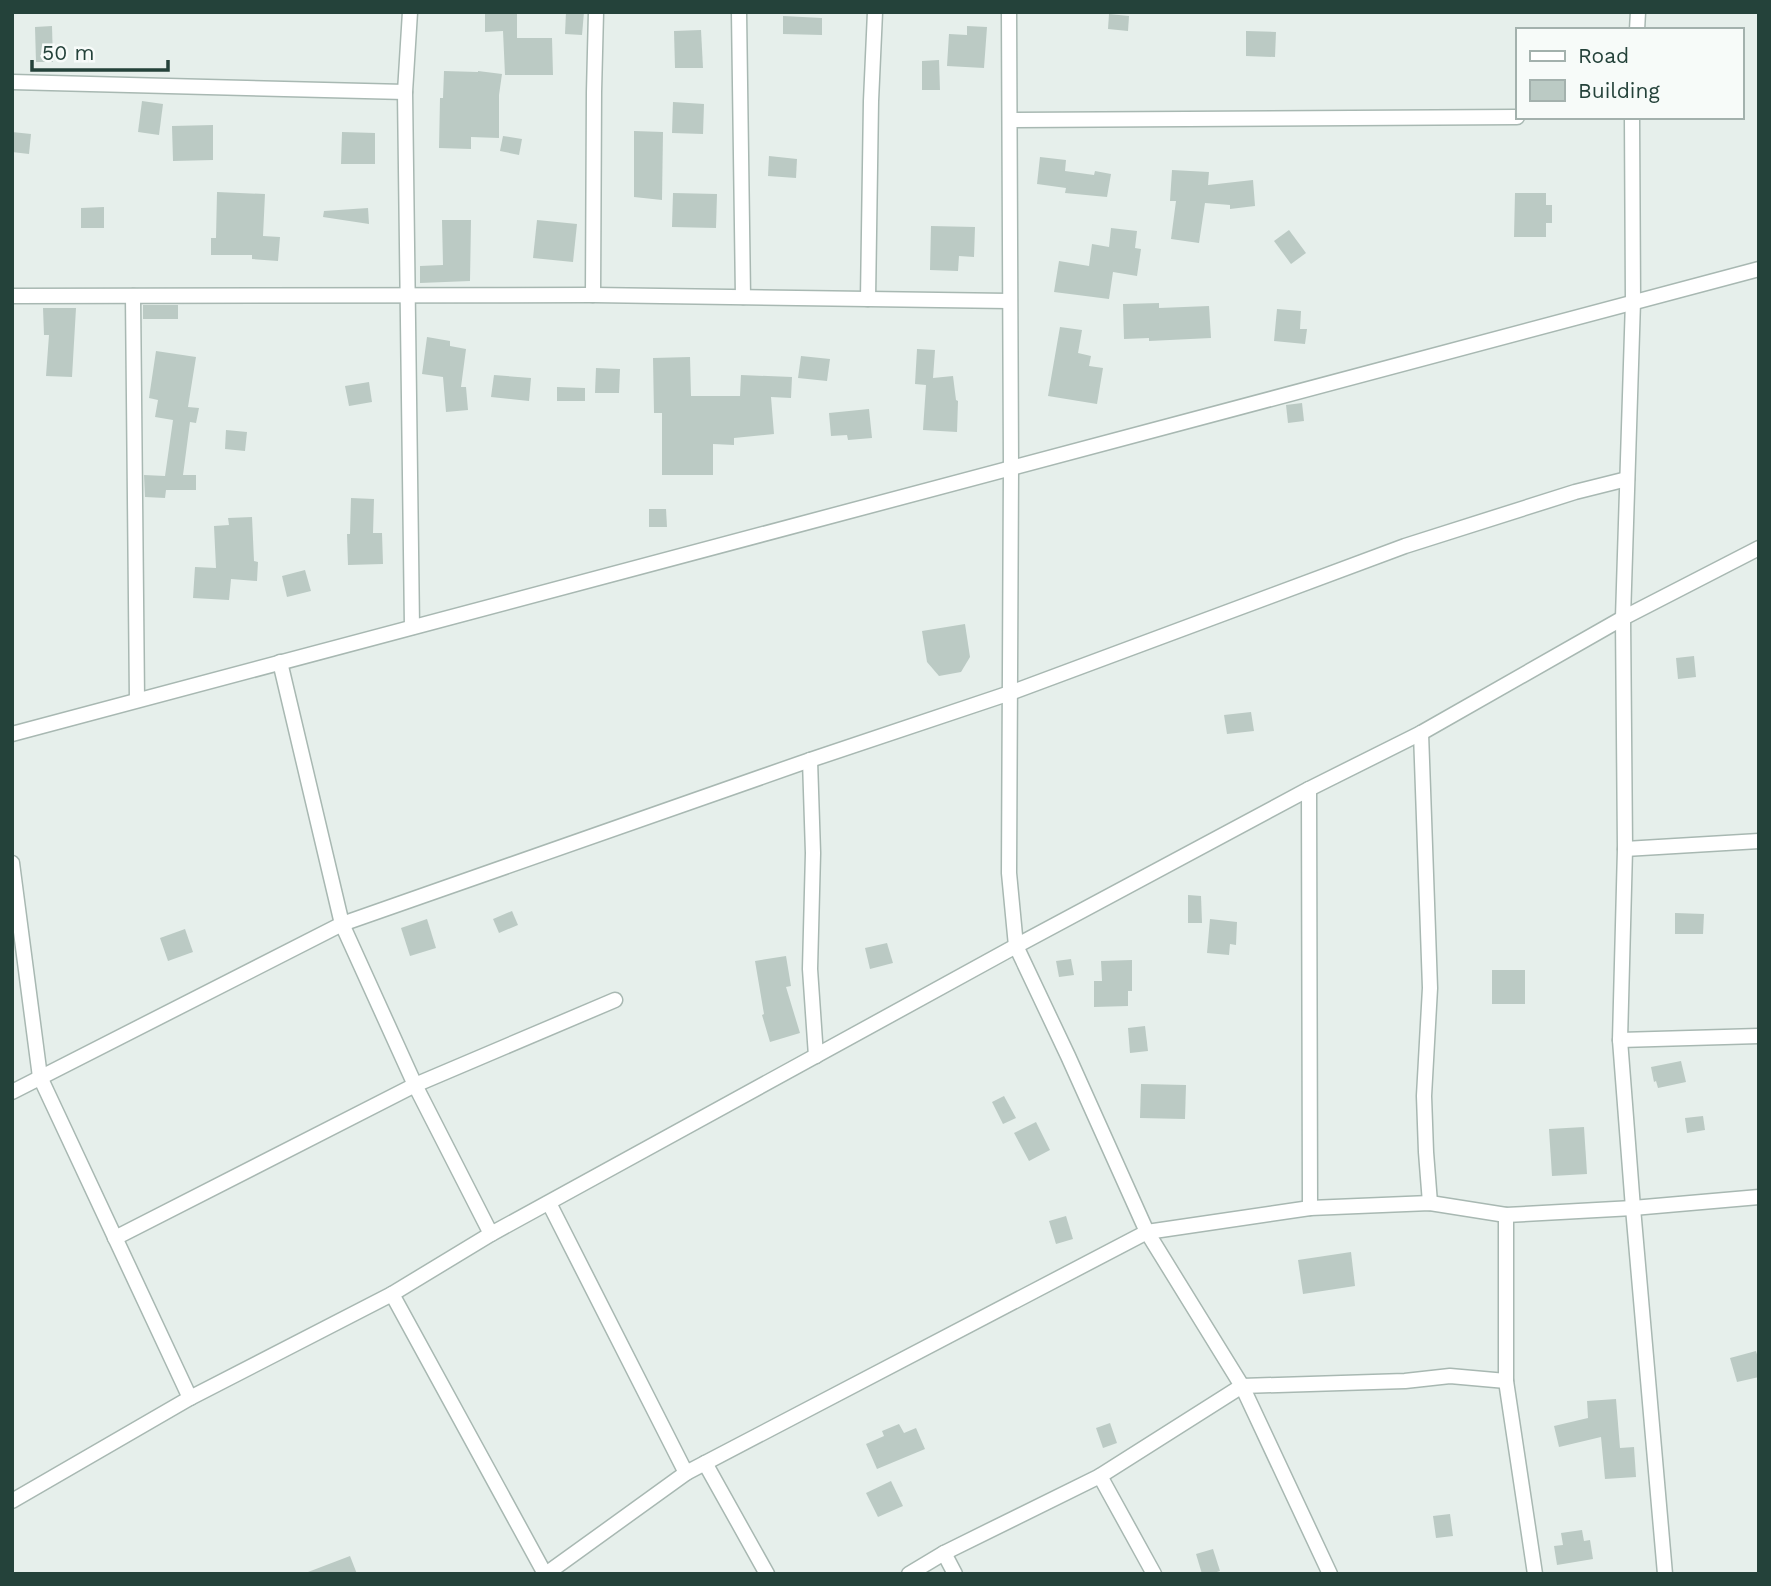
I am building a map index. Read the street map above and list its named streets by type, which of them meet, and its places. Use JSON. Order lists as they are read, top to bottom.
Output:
{
  "legend": ["Road", "Building"],
  "scale_bar": "50 m"
}
